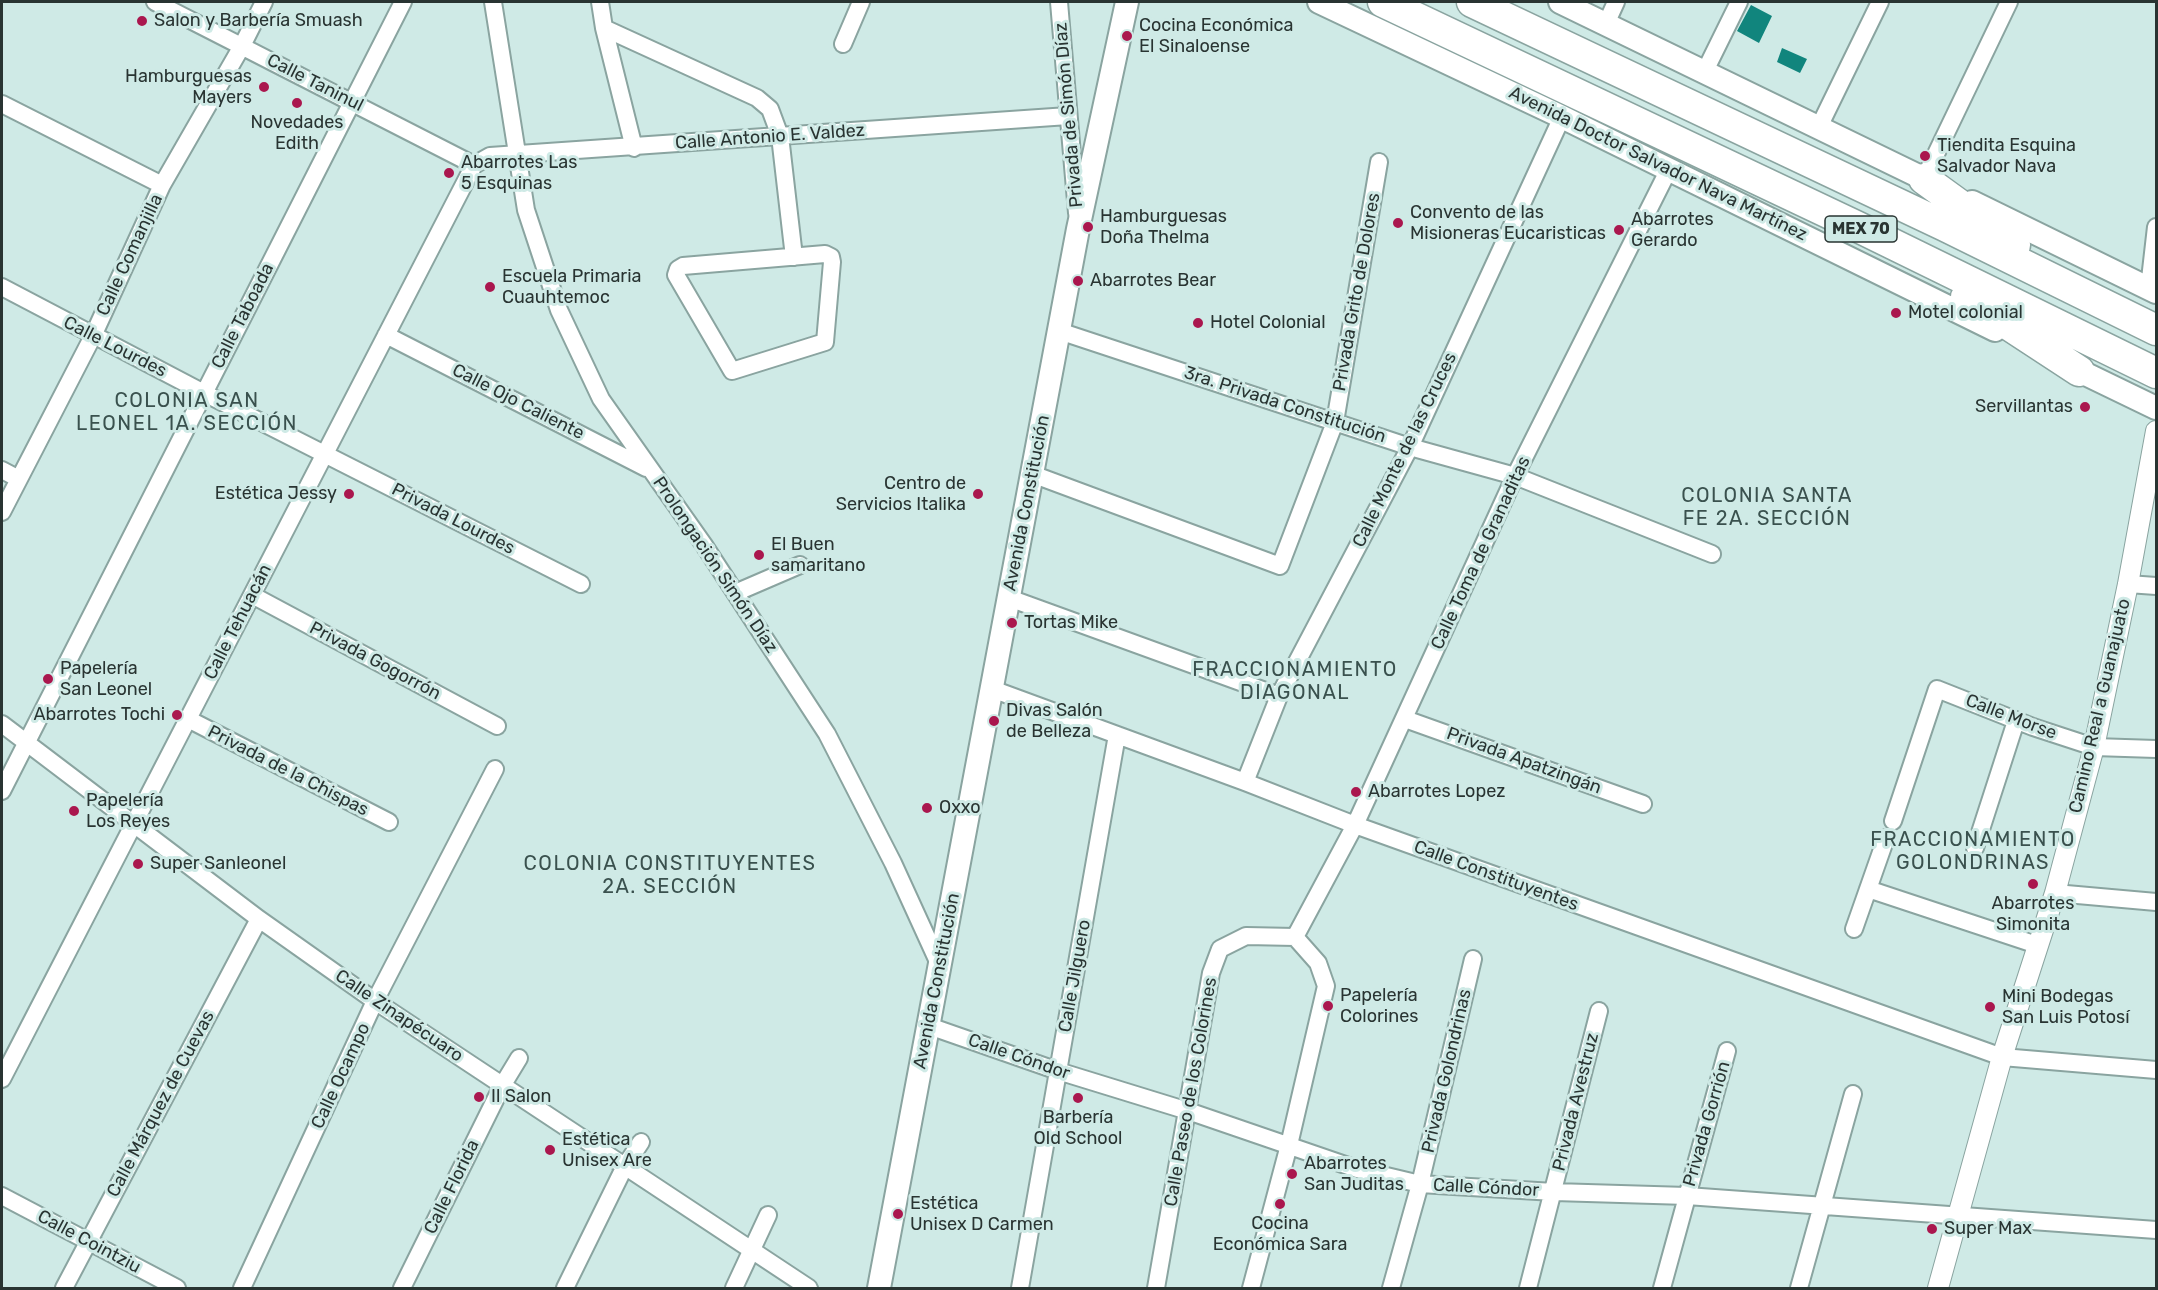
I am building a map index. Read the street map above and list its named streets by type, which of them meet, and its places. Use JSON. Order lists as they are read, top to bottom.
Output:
{
  "streets": {
    "highway": ["Avenida Doctor Salvador Nava Martínez", "MEX 70"],
    "main road": ["Avenida Constitución"],
    "street": [
      "Calle Taninul",
      "Privada de Simón Díaz",
      "Calle Antonio E. Valdez",
      "Calle Comanjilla",
      "Privada Grito de Dolores",
      "Calle Taboada",
      "Calle Lourdes",
      "Calle Ojo Caliente",
      "3ra. Privada Constitución",
      "Calle Monte de las Cruces",
      "Privada Lourdes",
      "Calle Toma de Granaditas",
      "Prolongación Simón Díaz",
      "Calle Tehuacán",
      "Privada Gogorrón",
      "Camino Real a Guanajuato",
      "Calle Morse",
      "Privada Apatzingán",
      "Privada de la Chispas",
      "Calle Constituyentes",
      "Calle Jilguero",
      "Calle Zinapécuaro",
      "Calle Cóndor",
      "Privada Golondrinas",
      "Calle Ocampo",
      "Calle Paseo de los Colorines",
      "Privada Avestruz",
      "Calle Márquez de Cuevas",
      "Privada Gorrión",
      "Calle Florida",
      "Calle Cointziu"
    ]
  },
  "crossings": [
    ["Calle Taninul", "Calle Antonio E. Valdez"],
    ["Calle Taninul", "Calle Comanjilla"],
    ["Calle Taninul", "Calle Taboada"],
    ["Calle Taninul", "Calle Tehuacán"],
    ["Privada de Simón Díaz", "Calle Antonio E. Valdez"],
    ["Privada de Simón Díaz", "Avenida Constitución"],
    ["Calle Antonio E. Valdez", "Prolongación Simón Díaz"],
    ["Calle Antonio E. Valdez", "Calle Tehuacán"],
    ["Avenida Doctor Salvador Nava Martínez", "Calle Monte de las Cruces"],
    ["Avenida Doctor Salvador Nava Martínez", "Calle Toma de Granaditas"],
    ["Calle Comanjilla", "Calle Lourdes"],
    ["Privada Grito de Dolores", "3ra. Privada Constitución"],
    ["Privada Grito de Dolores", "Avenida Constitución"],
    ["Calle Taboada", "Calle Lourdes"],
    ["Calle Taboada", "Calle Zinapécuaro"],
    ["Calle Lourdes", "Privada Lourdes"],
    ["Calle Lourdes", "Calle Tehuacán"],
    ["Calle Ojo Caliente", "Prolongación Simón Díaz"],
    ["Calle Ojo Caliente", "Calle Tehuacán"],
    ["3ra. Privada Constitución", "Calle Monte de las Cruces"],
    ["3ra. Privada Constitución", "Avenida Constitución"],
    ["3ra. Privada Constitución", "Calle Toma de Granaditas"],
    ["Calle Monte de las Cruces", "Calle Constituyentes"],
    ["Avenida Constitución", "Prolongación Simón Díaz"],
    ["Avenida Constitución", "Calle Constituyentes"],
    ["Avenida Constitución", "Calle Cóndor"],
    ["Privada Lourdes", "Calle Tehuacán"],
    ["Calle Toma de Granaditas", "Privada Apatzingán"],
    ["Calle Toma de Granaditas", "Calle Constituyentes"],
    ["Calle Toma de Granaditas", "Calle Paseo de los Colorines"],
    ["Calle Tehuacán", "Privada Gogorrón"],
    ["Calle Tehuacán", "Privada de la Chispas"],
    ["Calle Tehuacán", "Calle Zinapécuaro"],
    ["Camino Real a Guanajuato", "Calle Morse"],
    ["Camino Real a Guanajuato", "Calle Constituyentes"],
    ["Camino Real a Guanajuato", "Calle Cóndor"],
    ["Calle Constituyentes", "Calle Jilguero"],
    ["Calle Jilguero", "Calle Cóndor"],
    ["Calle Zinapécuaro", "Calle Ocampo"],
    ["Calle Zinapécuaro", "Calle Márquez de Cuevas"],
    ["Calle Zinapécuaro", "Calle Florida"],
    ["Calle Cóndor", "Privada Golondrinas"],
    ["Calle Cóndor", "Calle Paseo de los Colorines"],
    ["Calle Cóndor", "Privada Avestruz"],
    ["Calle Cóndor", "Privada Gorrión"],
    ["Calle Márquez de Cuevas", "Calle Cointziu"]
  ],
  "districts": [
    "COLONIA SAN LEONEL 1A. SECCIÓN",
    "COLONIA SANTA FE 2A. SECCIÓN",
    "FRACCIONAMIENTO DIAGONAL",
    "FRACCIONAMIENTO GOLONDRINAS",
    "COLONIA CONSTITUYENTES 2A. SECCIÓN"
  ],
  "places": [
    "Salon y Barbería Smuash",
    "Cocina Económica El Sinaloense",
    "Hamburguesas Mayers",
    "Novedades Edith",
    "Tiendita Esquina Salvador Nava",
    "Abarrotes Las 5 Esquinas",
    "Convento de las Misioneras Eucaristicas",
    "Hamburguesas Doña Thelma",
    "Abarrotes Gerardo",
    "Abarrotes Bear",
    "Escuela Primaria Cuauhtemoc",
    "Motel colonial",
    "Hotel Colonial",
    "Servillantas",
    "Estética Jessy",
    "Centro de Servicios Italika",
    "El Buen samaritano",
    "Tortas Mike",
    "Papelería San Leonel",
    "Abarrotes Tochi",
    "Divas Salón de Belleza",
    "Abarrotes Lopez",
    "Oxxo",
    "Papelería Los Reyes",
    "Super Sanleonel",
    "Abarrotes Simonita",
    "Papelería Colorines",
    "Mini Bodegas San Luis Potosí",
    "Il Salon",
    "Barbería Old School",
    "Estética Unisex Are",
    "Abarrotes San Juditas",
    "Cocina Económica Sara",
    "Estética Unisex D Carmen",
    "Super Max"
  ]
}
